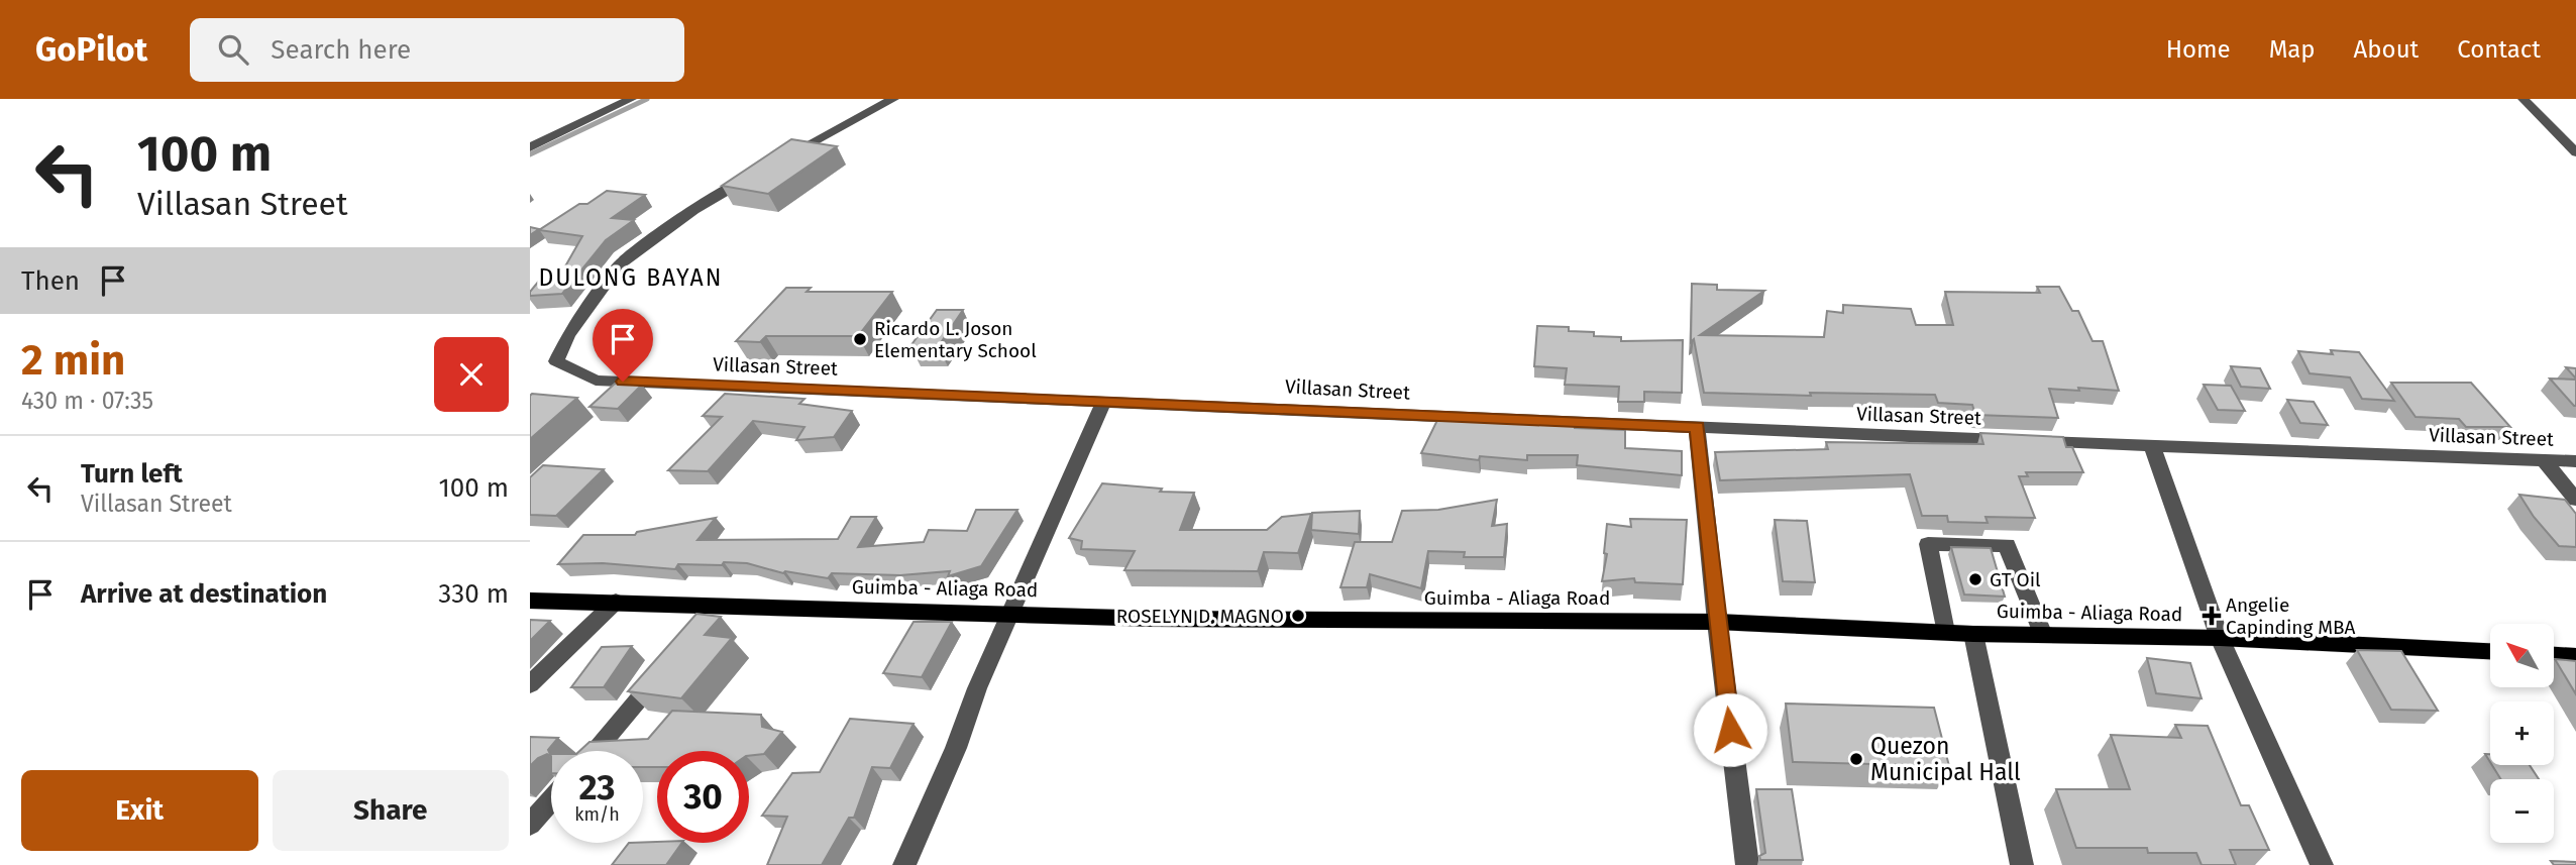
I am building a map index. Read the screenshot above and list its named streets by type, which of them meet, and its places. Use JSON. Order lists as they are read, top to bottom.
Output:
{
  "streets": {
    "main road": ["Guimba - Aliaga Road"],
    "street": ["Villasan Street"]
  },
  "districts": ["DULONG BAYAN"],
  "places": {
    "other": [
      "Ricardo L. Joson Elementary School",
      "GT Oil",
      "ROSELYN D. MAGNO",
      "Quezon Municipal Hall"
    ],
    "health": ["Angelie Capinding MBA"]
  },
  "north": "top left",
  "page": {
    "header": "GoPilot",
    "search": "Search here",
    "nav": [
      "Home",
      "Map",
      "About",
      "Contact"
    ],
    "turn": ["100 m", "Villasan Street"],
    "then": "Then",
    "heading": ["2 min", "430 m · 07:35"],
    "list": [
      {
        "name": "Turn left",
        "note": "Villasan Street",
        "value": "100 m"
      },
      {
        "name": "Arrive at destination",
        "value": "330 m"
      }
    ],
    "map_buttons": ["+", "−"],
    "speed": "23 km/h",
    "limit": "30",
    "buttons": ["Exit", "Share"]
  }
}
